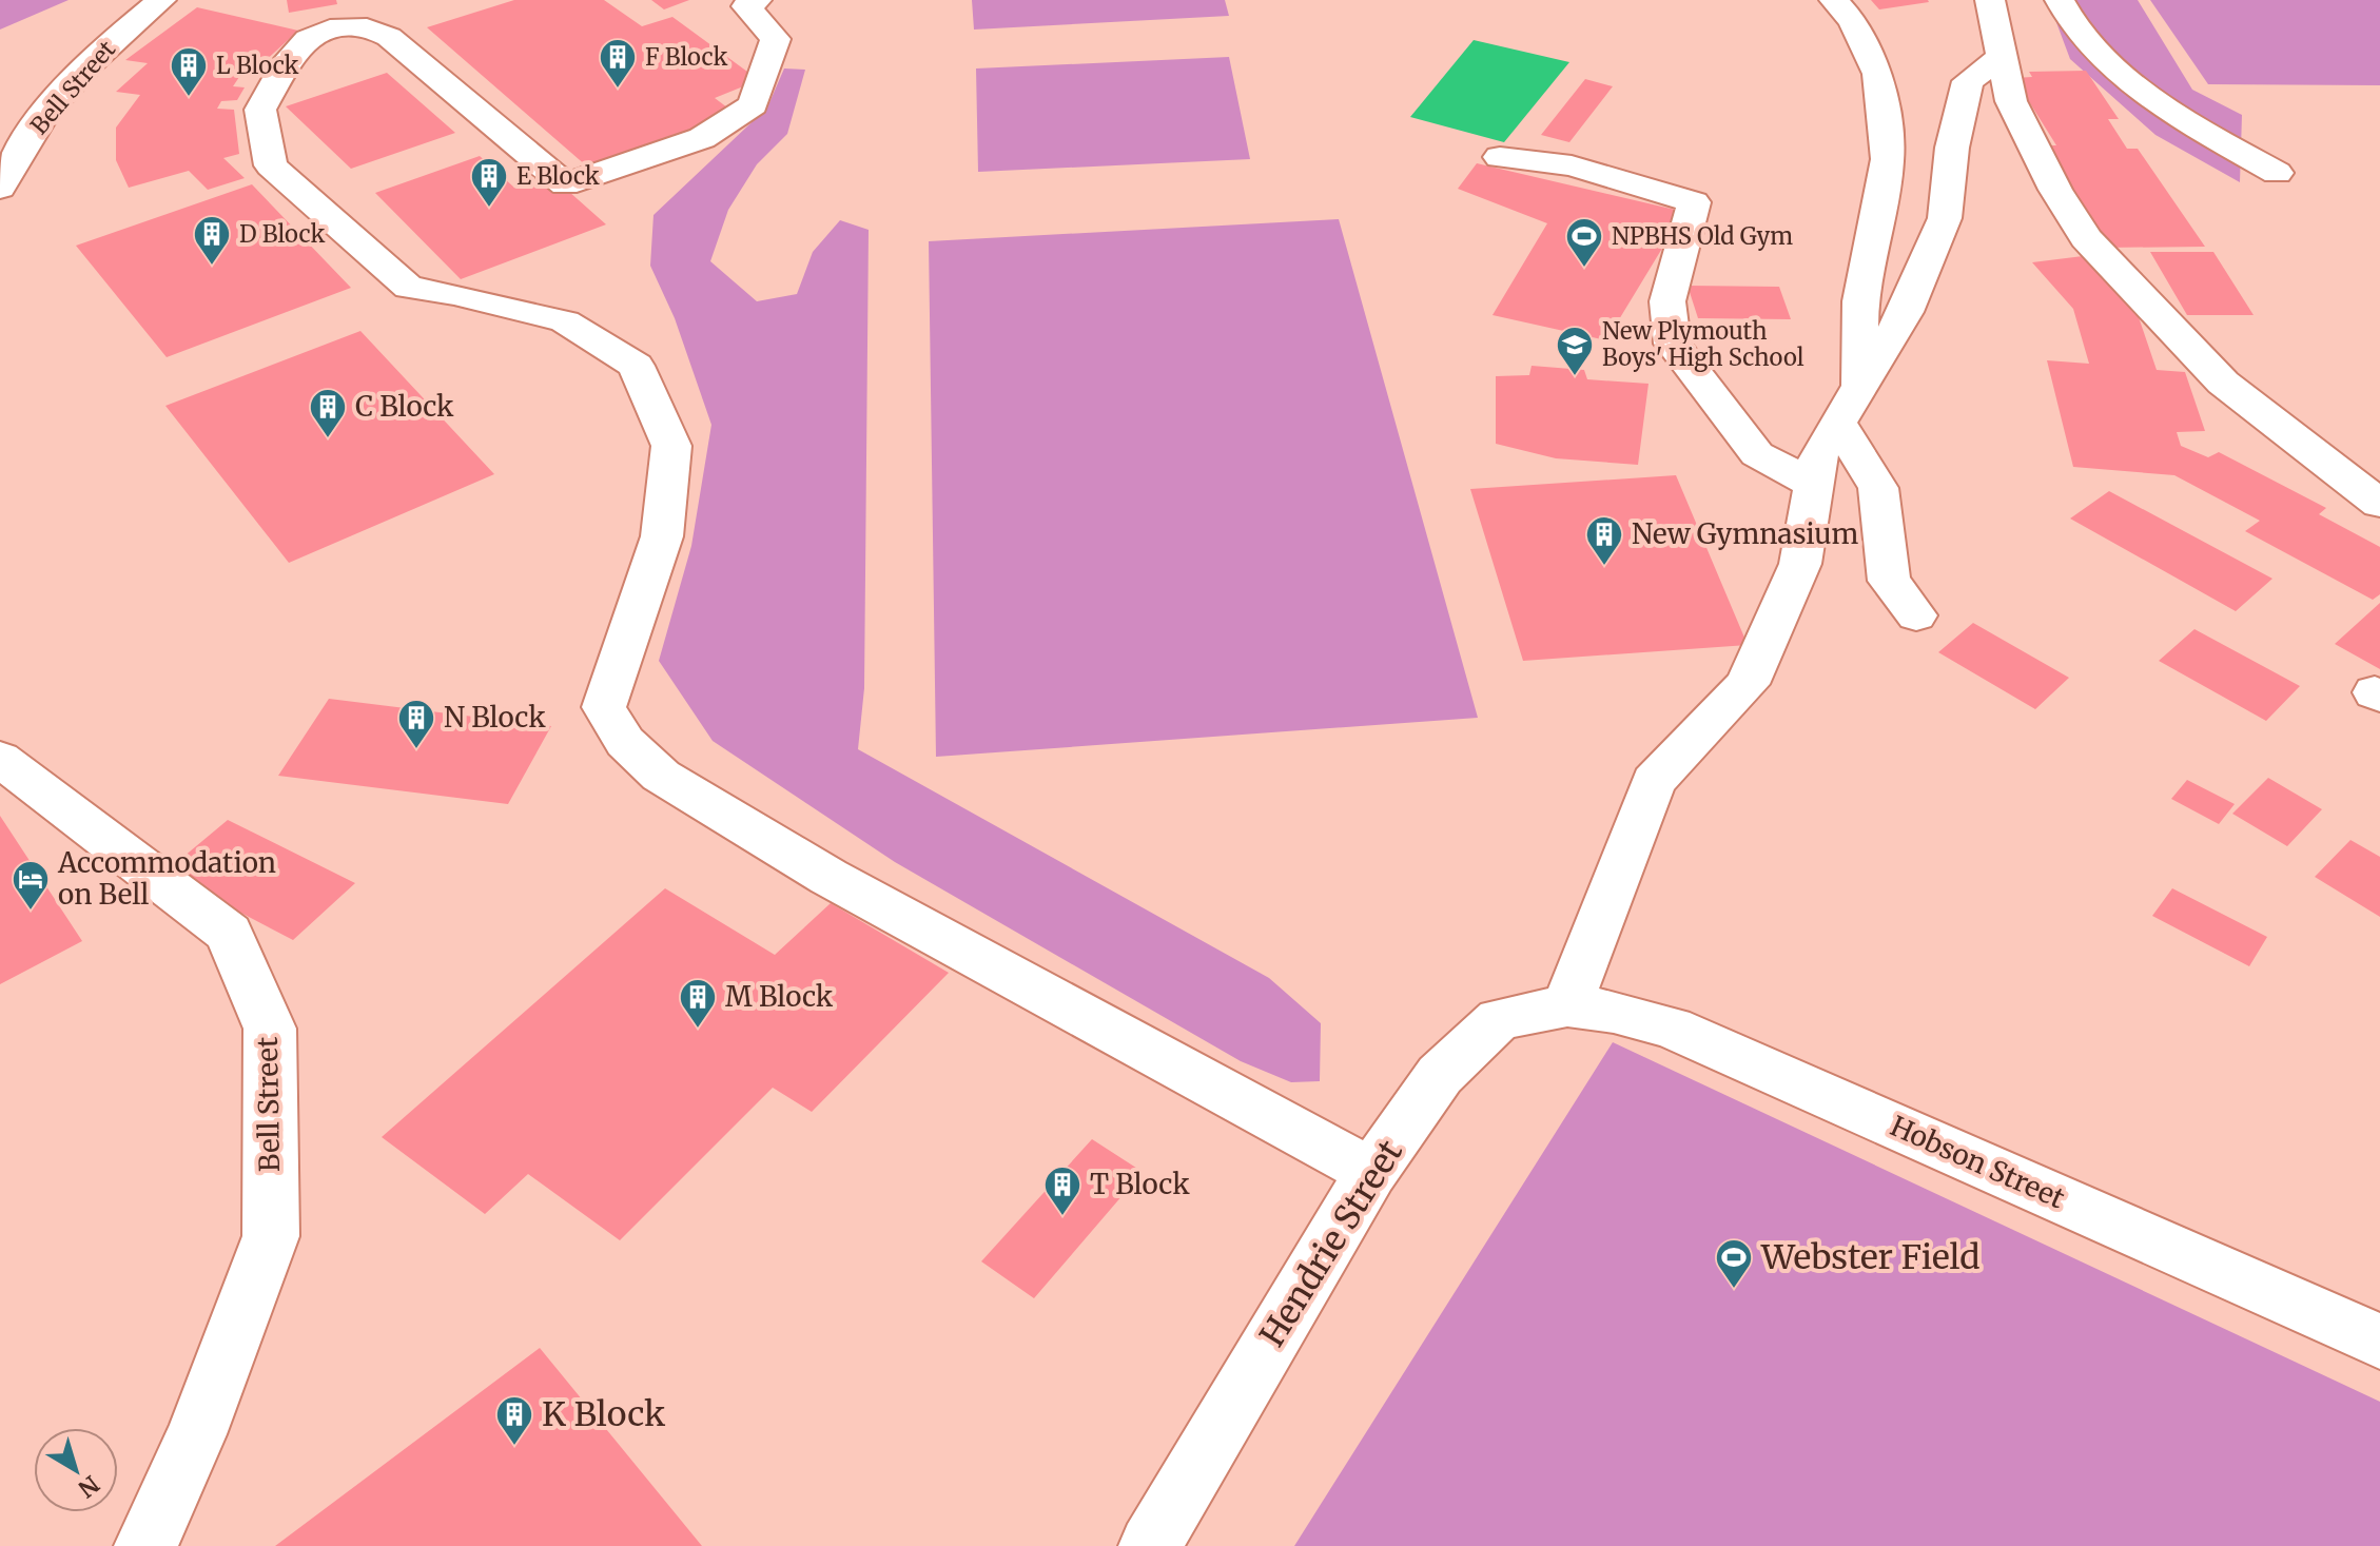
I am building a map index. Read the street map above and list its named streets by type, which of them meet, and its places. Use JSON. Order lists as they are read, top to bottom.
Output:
{
  "streets": {
    "street": ["Bell Street", "Hobson Street", "Hendrie Street"]
  },
  "crossings": [
    ["Hobson Street", "Hendrie Street"]
  ],
  "places": {
    "building": [
      "F Block",
      "L Block",
      "E Block",
      "D Block",
      "C Block",
      "New Gymnasium",
      "N Block",
      "M Block",
      "T Block",
      "K Block"
    ],
    "sports": ["NPBHS Old Gym", "Webster Field"],
    "school or university": ["New Plymouth Boys' High School"],
    "hotel": ["Accommodation on Bell"]
  },
  "north": "bottom right"
}
